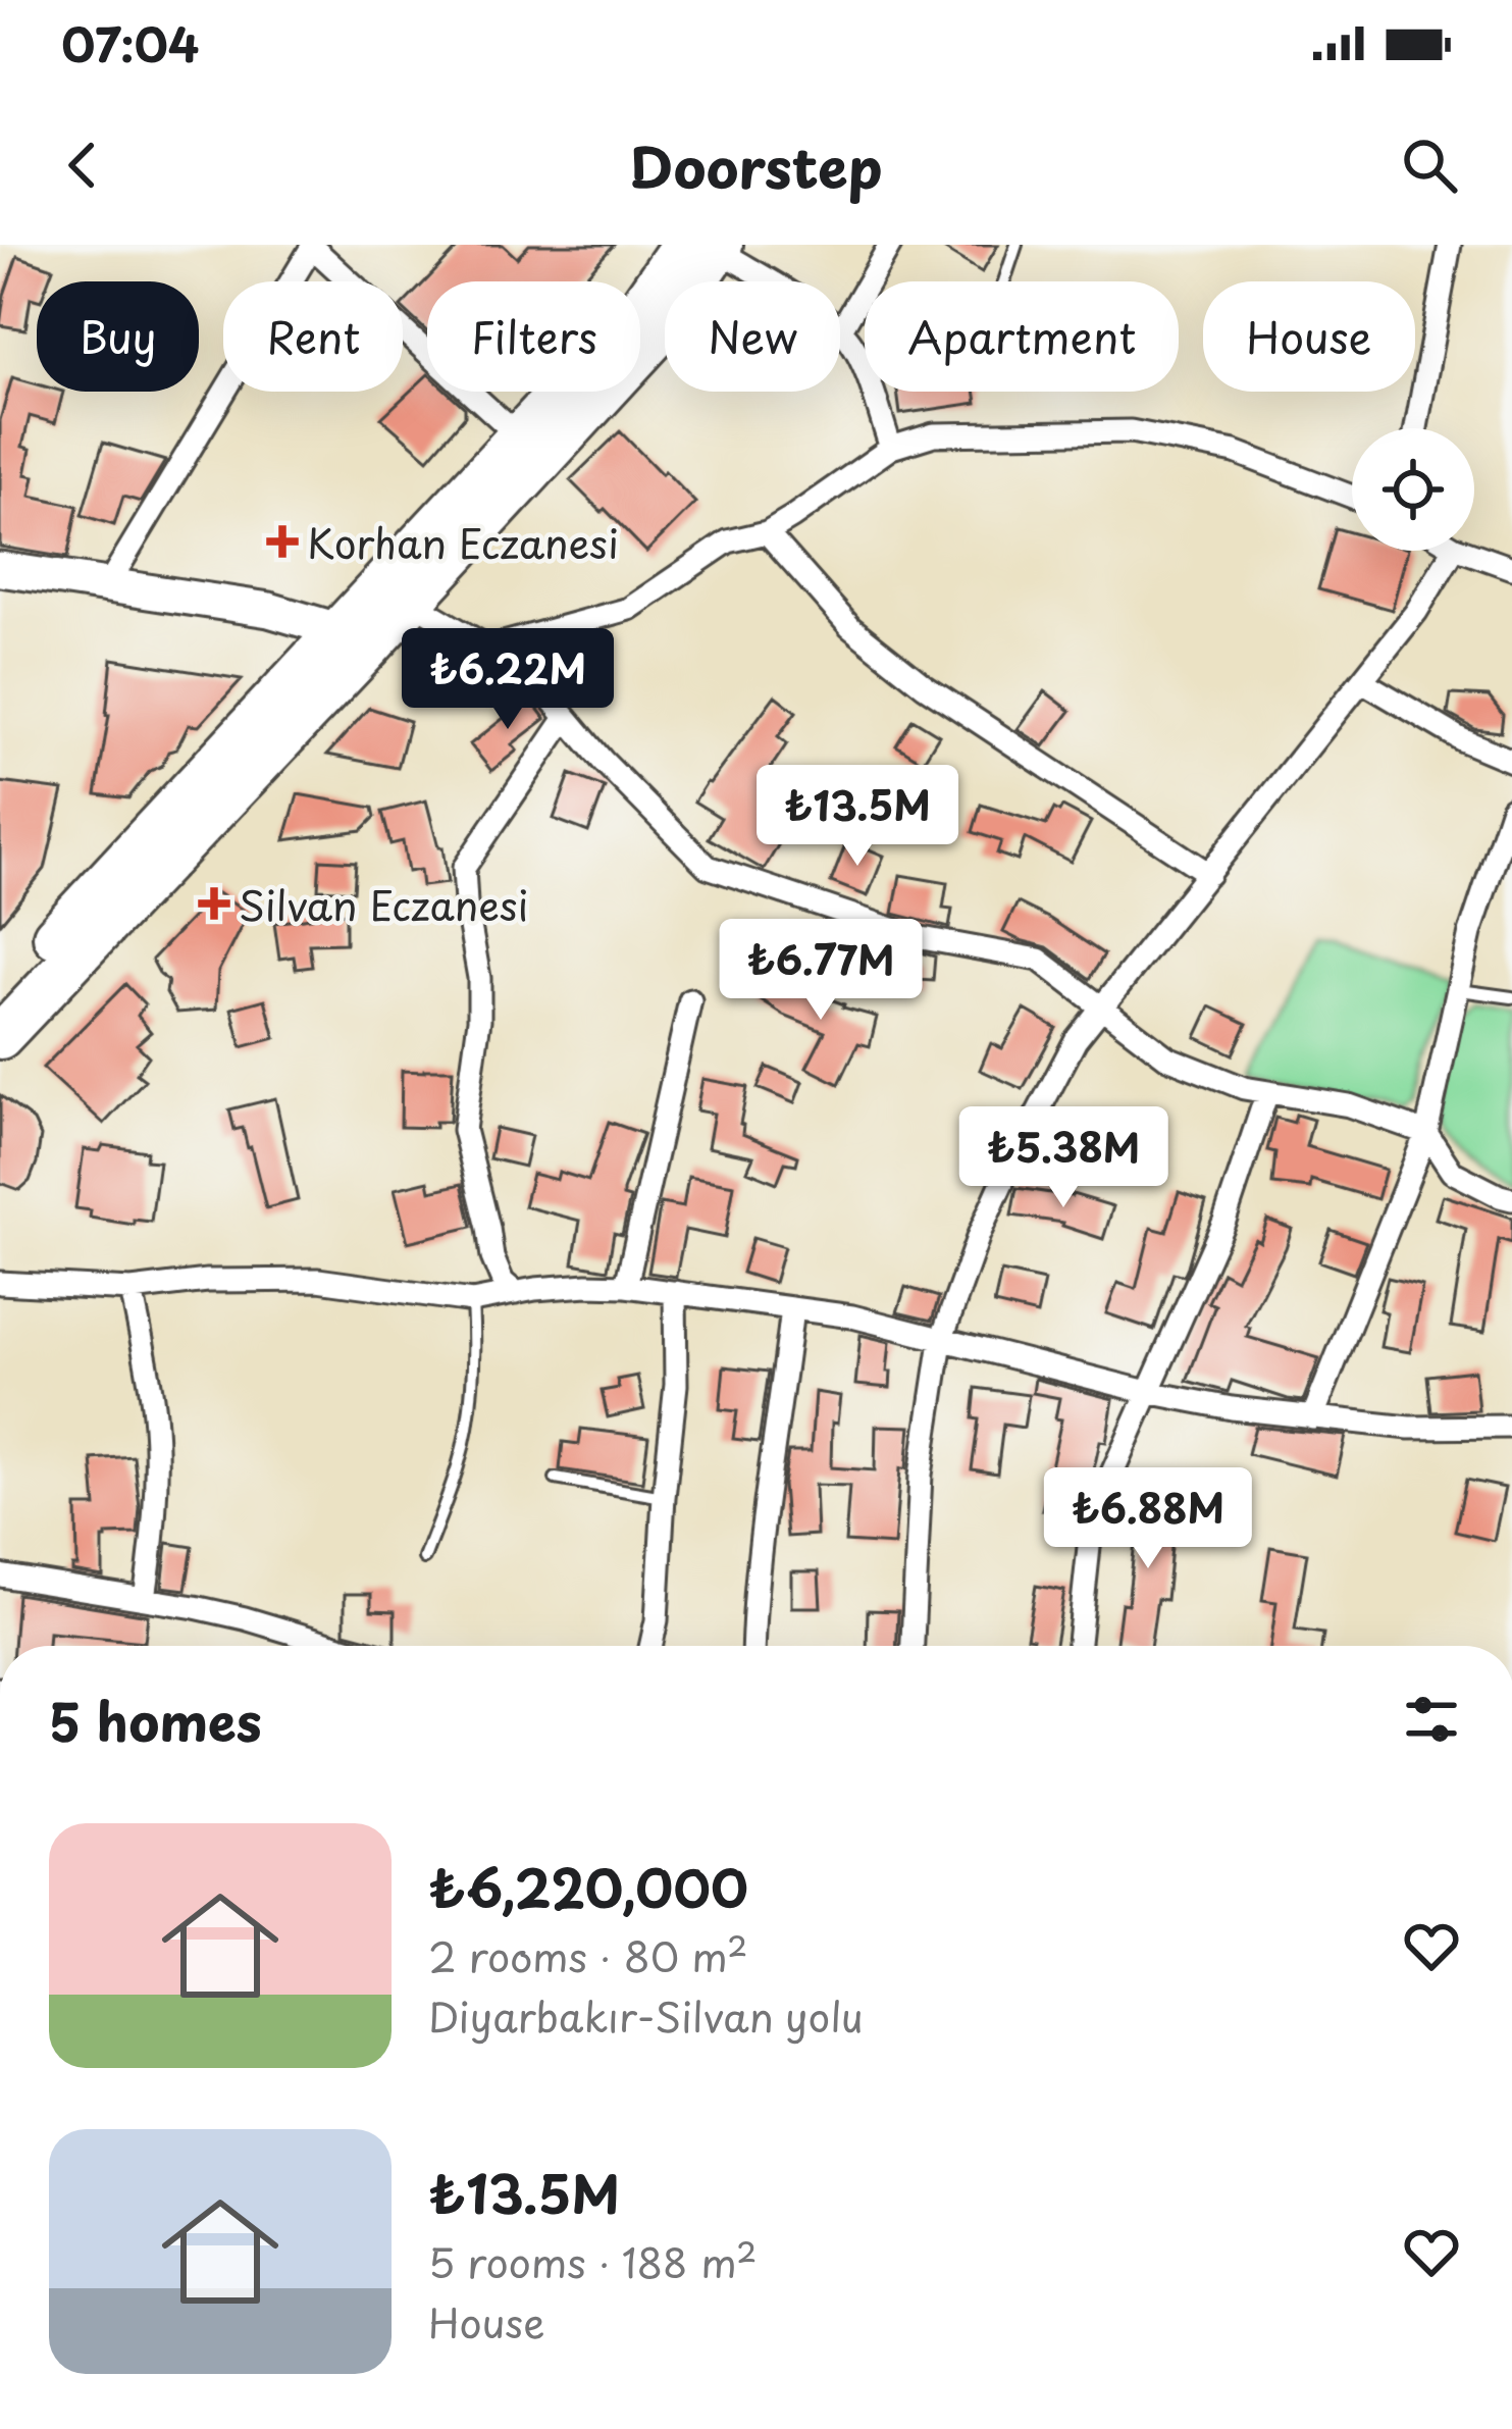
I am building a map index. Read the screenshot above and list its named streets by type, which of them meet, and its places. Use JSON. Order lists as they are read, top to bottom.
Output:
{
  "places": {
    "health": ["Korhan Eczanesi", "Silvan Eczanesi"]
  },
  "page": {
    "status": "07:04",
    "header": "Doorstep",
    "chip": [
      "Buy",
      "Rent",
      "Filters",
      "New",
      "Apartment",
      "House"
    ],
    "price": [
      "₺6.22M",
      "₺13.5M",
      "₺6.77M",
      "₺5.38M",
      "₺6.88M"
    ],
    "heading": "5 homes",
    "list": [
      {
        "name": "₺6,220,000",
        "note": "2 rooms · 80 m² · Diyarbakır-Silvan yolu"
      },
      {
        "name": "₺13.5M",
        "note": "5 rooms · 188 m² · House"
      }
    ]
  }
}
